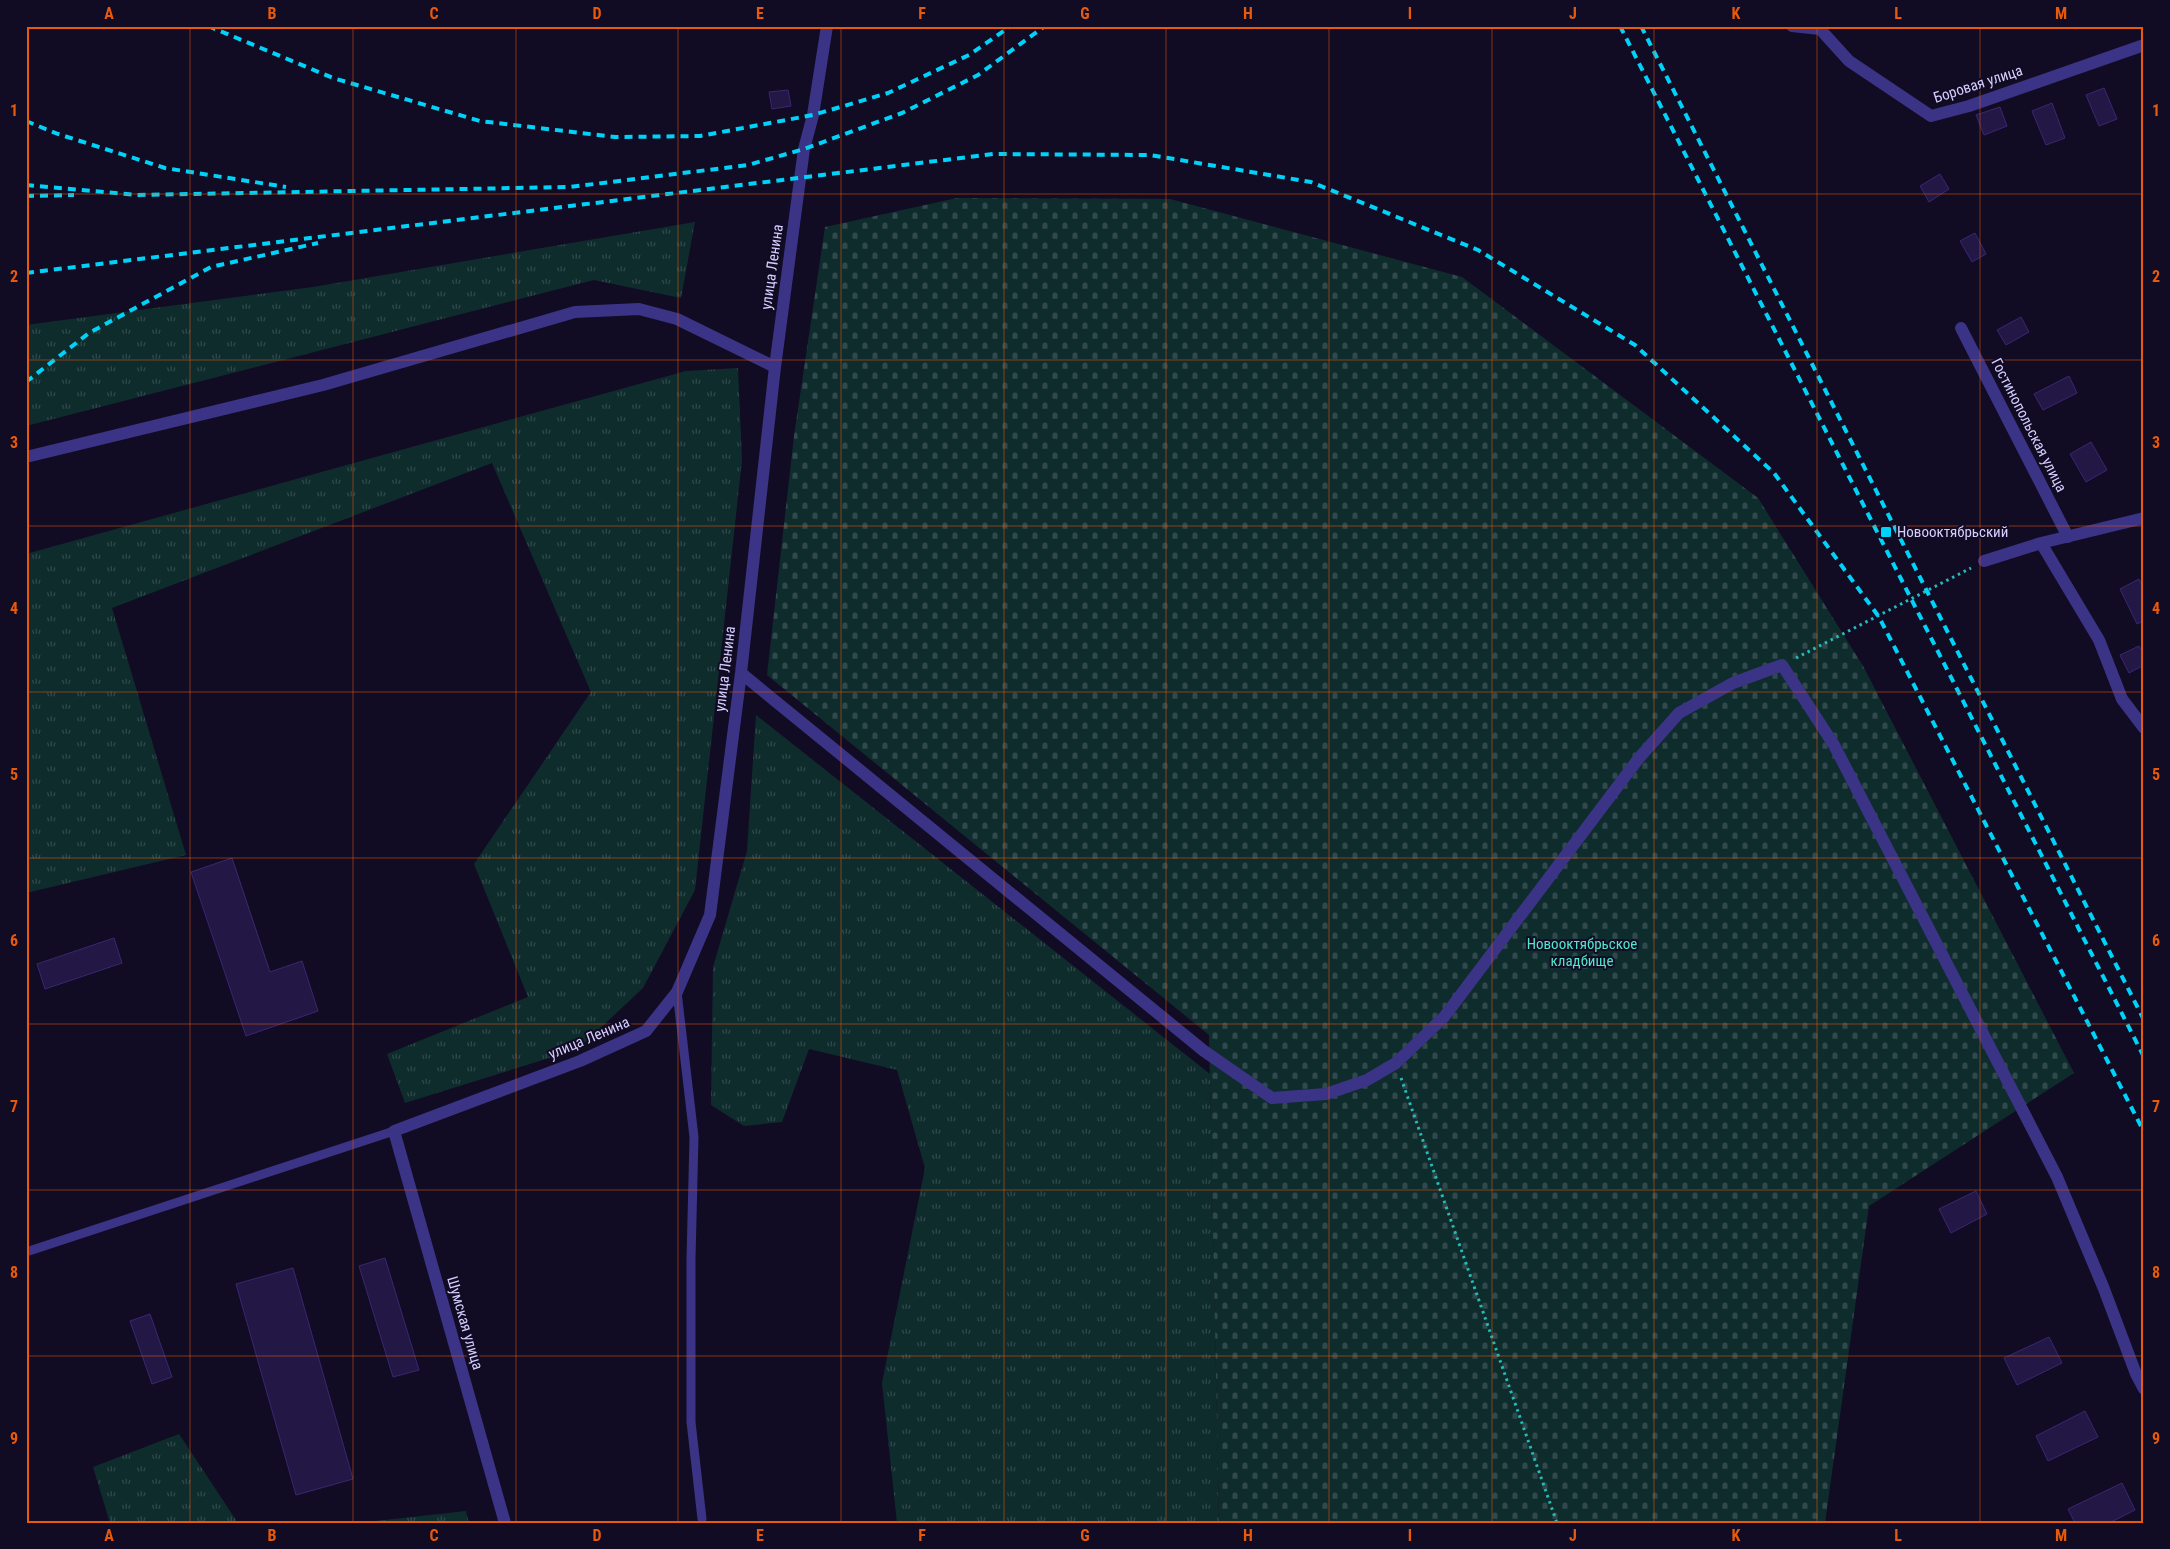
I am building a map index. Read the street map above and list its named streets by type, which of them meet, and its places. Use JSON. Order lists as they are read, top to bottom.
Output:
{
  "streets": {
    "street": [
      "Боровая улица",
      "улица Ленина",
      "Гостинопольская улица",
      "Шумская улица"
    ]
  },
  "crossings": [
    ["улица Ленина", "Шумская улица"]
  ],
  "parks": ["Новооктябрьское кладбище"],
  "places": {
    "transit": ["Новооктябрьский"]
  },
  "grid": {
    "columns": [
      "A",
      "B",
      "C",
      "D",
      "E",
      "F",
      "G",
      "H",
      "I",
      "J",
      "K",
      "L",
      "M"
    ],
    "rows": [
      "1",
      "2",
      "3",
      "4",
      "5",
      "6",
      "7",
      "8",
      "9"
    ]
  }
}
